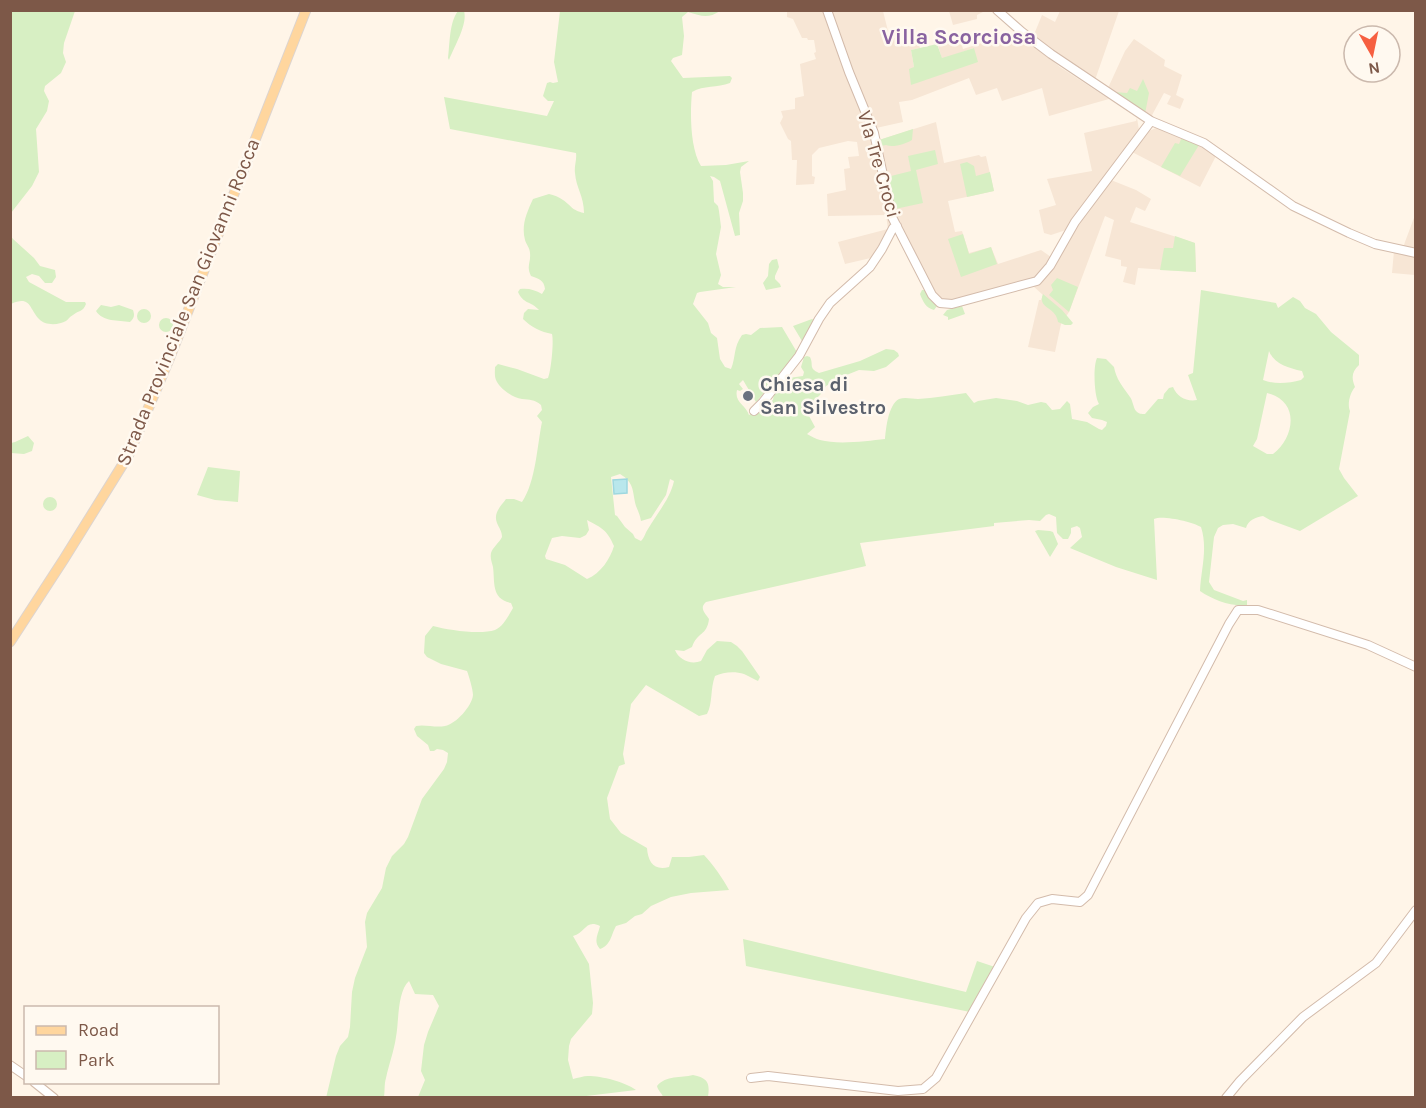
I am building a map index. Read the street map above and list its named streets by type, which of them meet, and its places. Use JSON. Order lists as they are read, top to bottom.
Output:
{
  "streets": {
    "main road": ["Strada Provinciale San Giovanni Rocca"],
    "street": ["Via Tre Croci"]
  },
  "districts": ["Villa Scorciosa"],
  "places": ["Chiesa di San Silvestro"],
  "legend": ["Road", "Park"],
  "north": "bottom"
}
